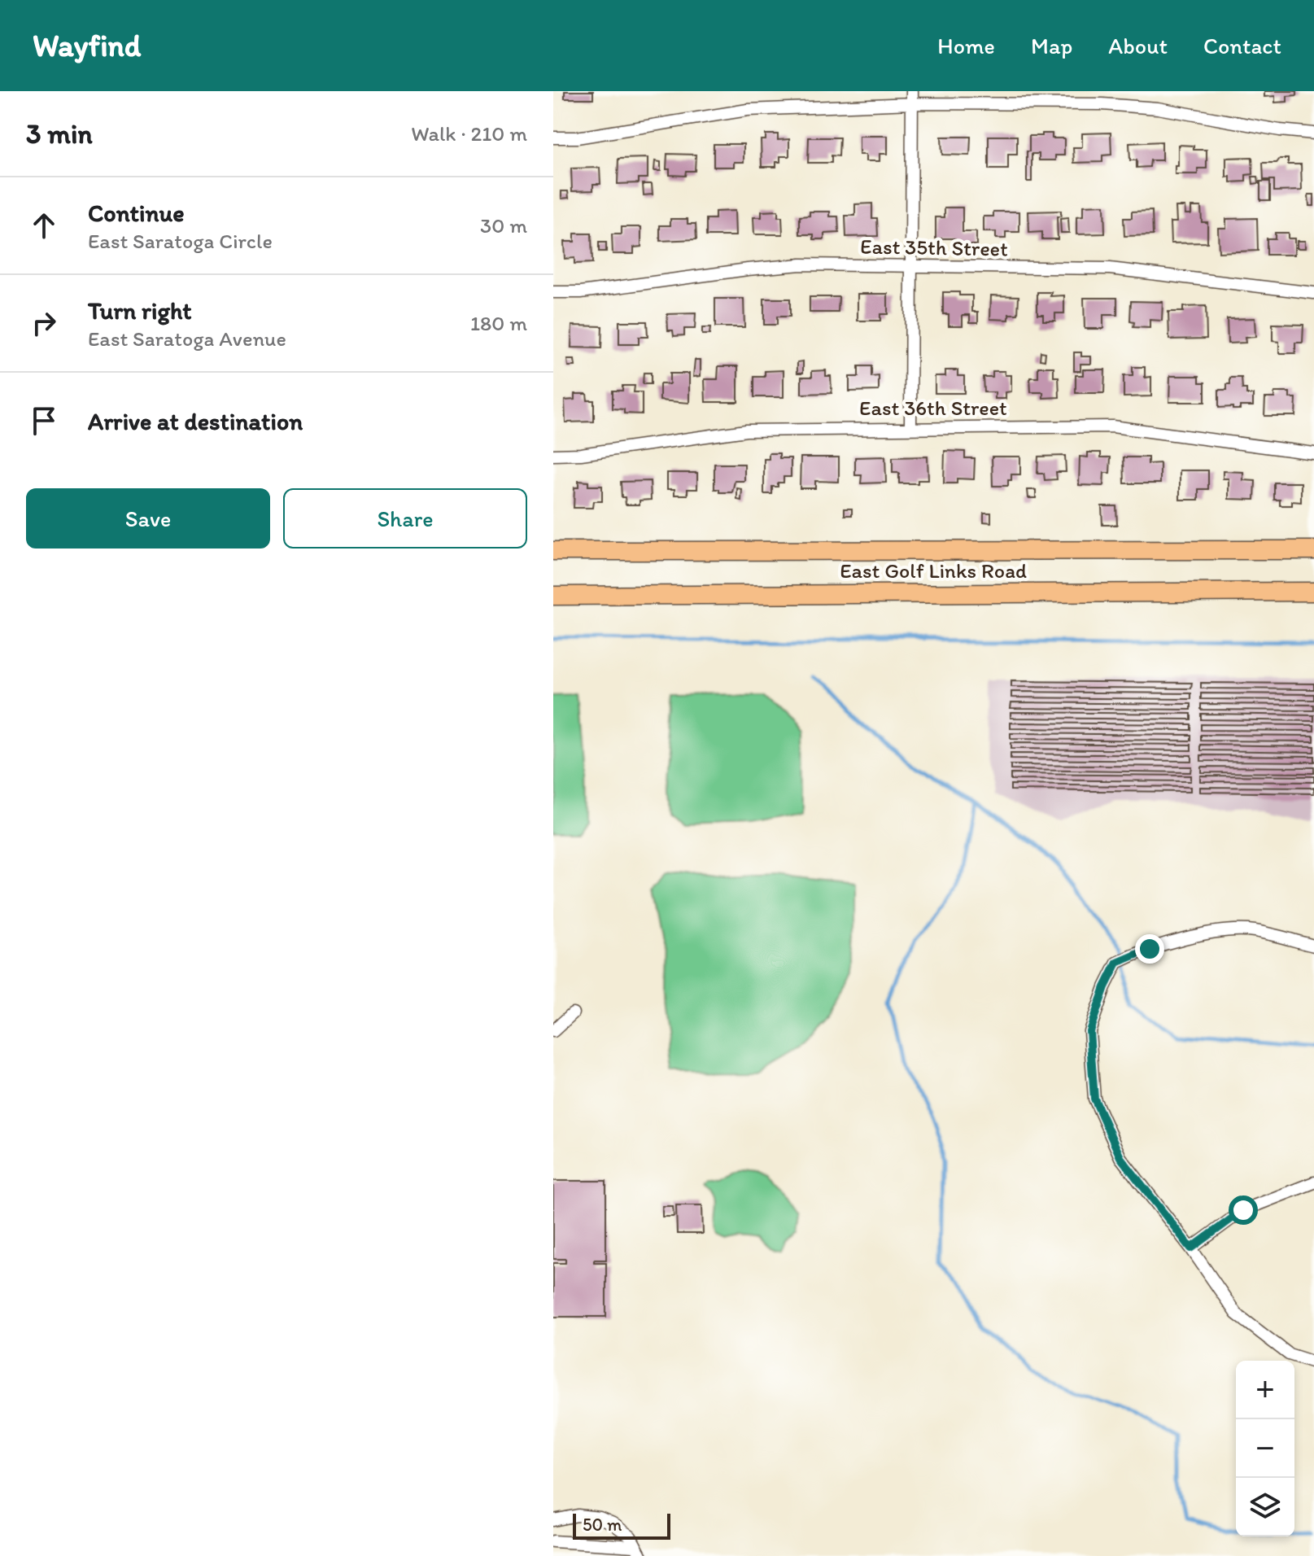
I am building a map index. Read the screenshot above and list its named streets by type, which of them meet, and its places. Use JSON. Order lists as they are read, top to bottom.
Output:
{
  "streets": {
    "main road": ["East Golf Links Road"],
    "street": ["East 35th Street", "East 36th Street"]
  },
  "scale_bar": "50 m",
  "page": {
    "header": "Wayfind",
    "nav": [
      "Home",
      "Map",
      "About",
      "Contact"
    ],
    "heading": ["3 min", "Walk · 210 m"],
    "list": [
      ["Continue", "East Saratoga Circle", "30 m"],
      ["Turn right", "East Saratoga Avenue", "180 m"],
      "Arrive at destination"
    ],
    "buttons": ["Save", "Share"],
    "map_buttons": ["+", "−"],
    "scale": "50 m"
  }
}
